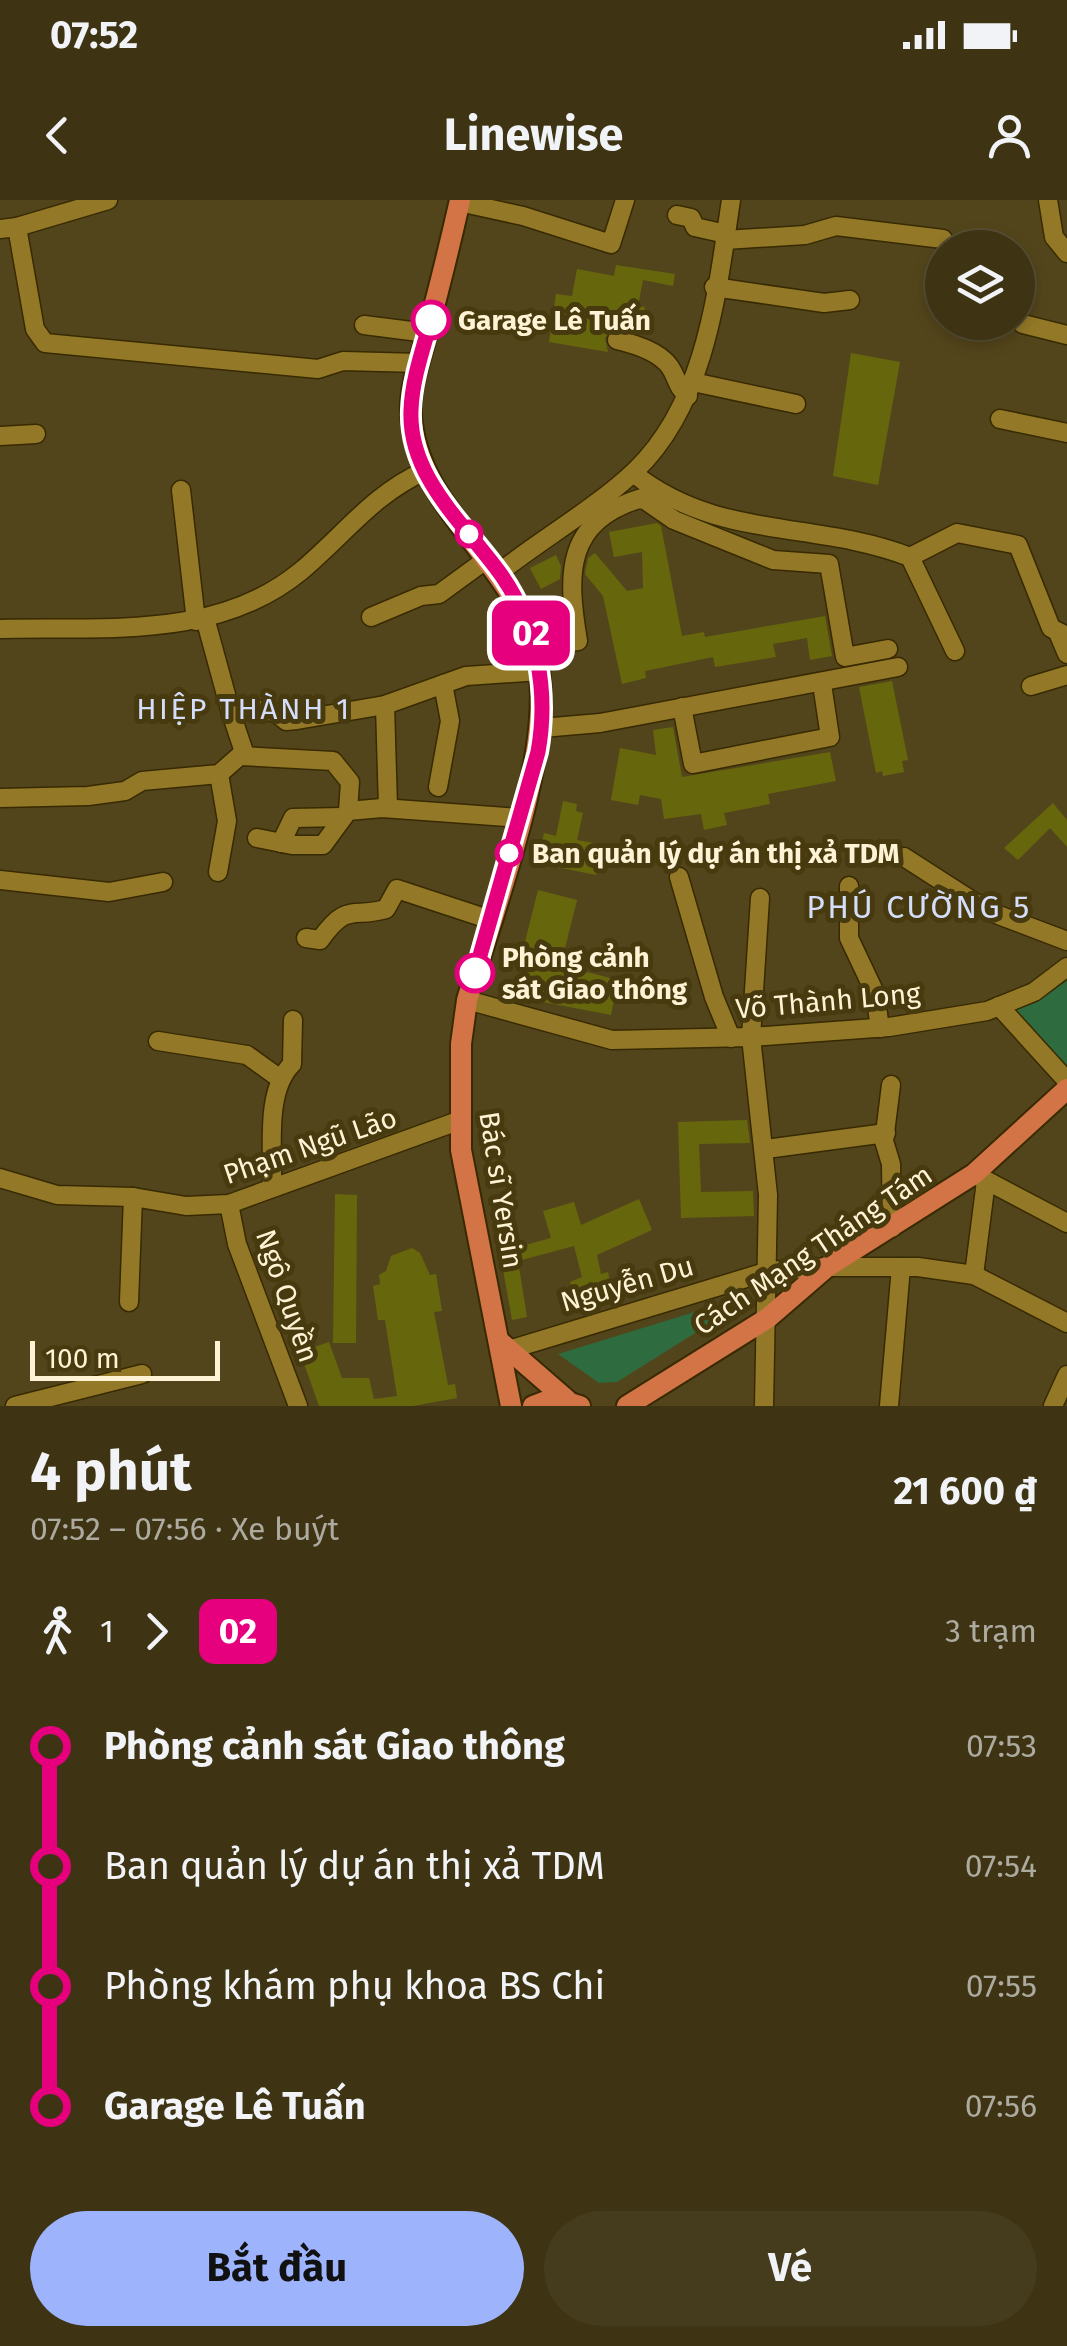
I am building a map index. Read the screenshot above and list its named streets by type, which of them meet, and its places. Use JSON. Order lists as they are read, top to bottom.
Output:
{
  "streets": {
    "main road": ["Bác sĩ Yersin", "Cách Mạng Tháng Tám"],
    "street": [
      "Võ Thành Long",
      "Phạm Ngũ Lão",
      "Nguyễn Du",
      "Ngô Quyền"
    ]
  },
  "crossings": [
    ["Võ Thành Long", "Bác sĩ Yersin"],
    ["Phạm Ngũ Lão", "Bác sĩ Yersin"],
    ["Phạm Ngũ Lão", "Ngô Quyền"],
    ["Bác sĩ Yersin", "Nguyễn Du"],
    ["Cách Mạng Tháng Tám", "Nguyễn Du"]
  ],
  "districts": ["HIỆP THÀNH 1", "PHÚ CƯỜNG 5"],
  "places": ["Garage Lê Tuấn", "Ban quản lý dự án thị xả TDM", "Phòng cảnh sát Giao thông"],
  "lines": ["bus line 02"],
  "scale_bar": "100 m",
  "page": {
    "status": "07:52",
    "header": "Linewise",
    "on_map": "02",
    "scale": "100 m",
    "heading": ["4 phút", "07:52 – 07:56 · Xe buýt", "21 600 ₫"],
    "legs": ["1", "02", "3 trạm"],
    "list": [
      {
        "name": "Phòng cảnh sát Giao thông",
        "value": "07:53"
      },
      {
        "name": "Ban quản lý dự án thị xả TDM",
        "value": "07:54"
      },
      {
        "name": "Phòng khám phụ khoa BS Chi",
        "value": "07:55"
      },
      {
        "name": "Garage Lê Tuấn",
        "value": "07:56"
      }
    ],
    "buttons": ["Bắt đầu", "Vé"]
  }
}
